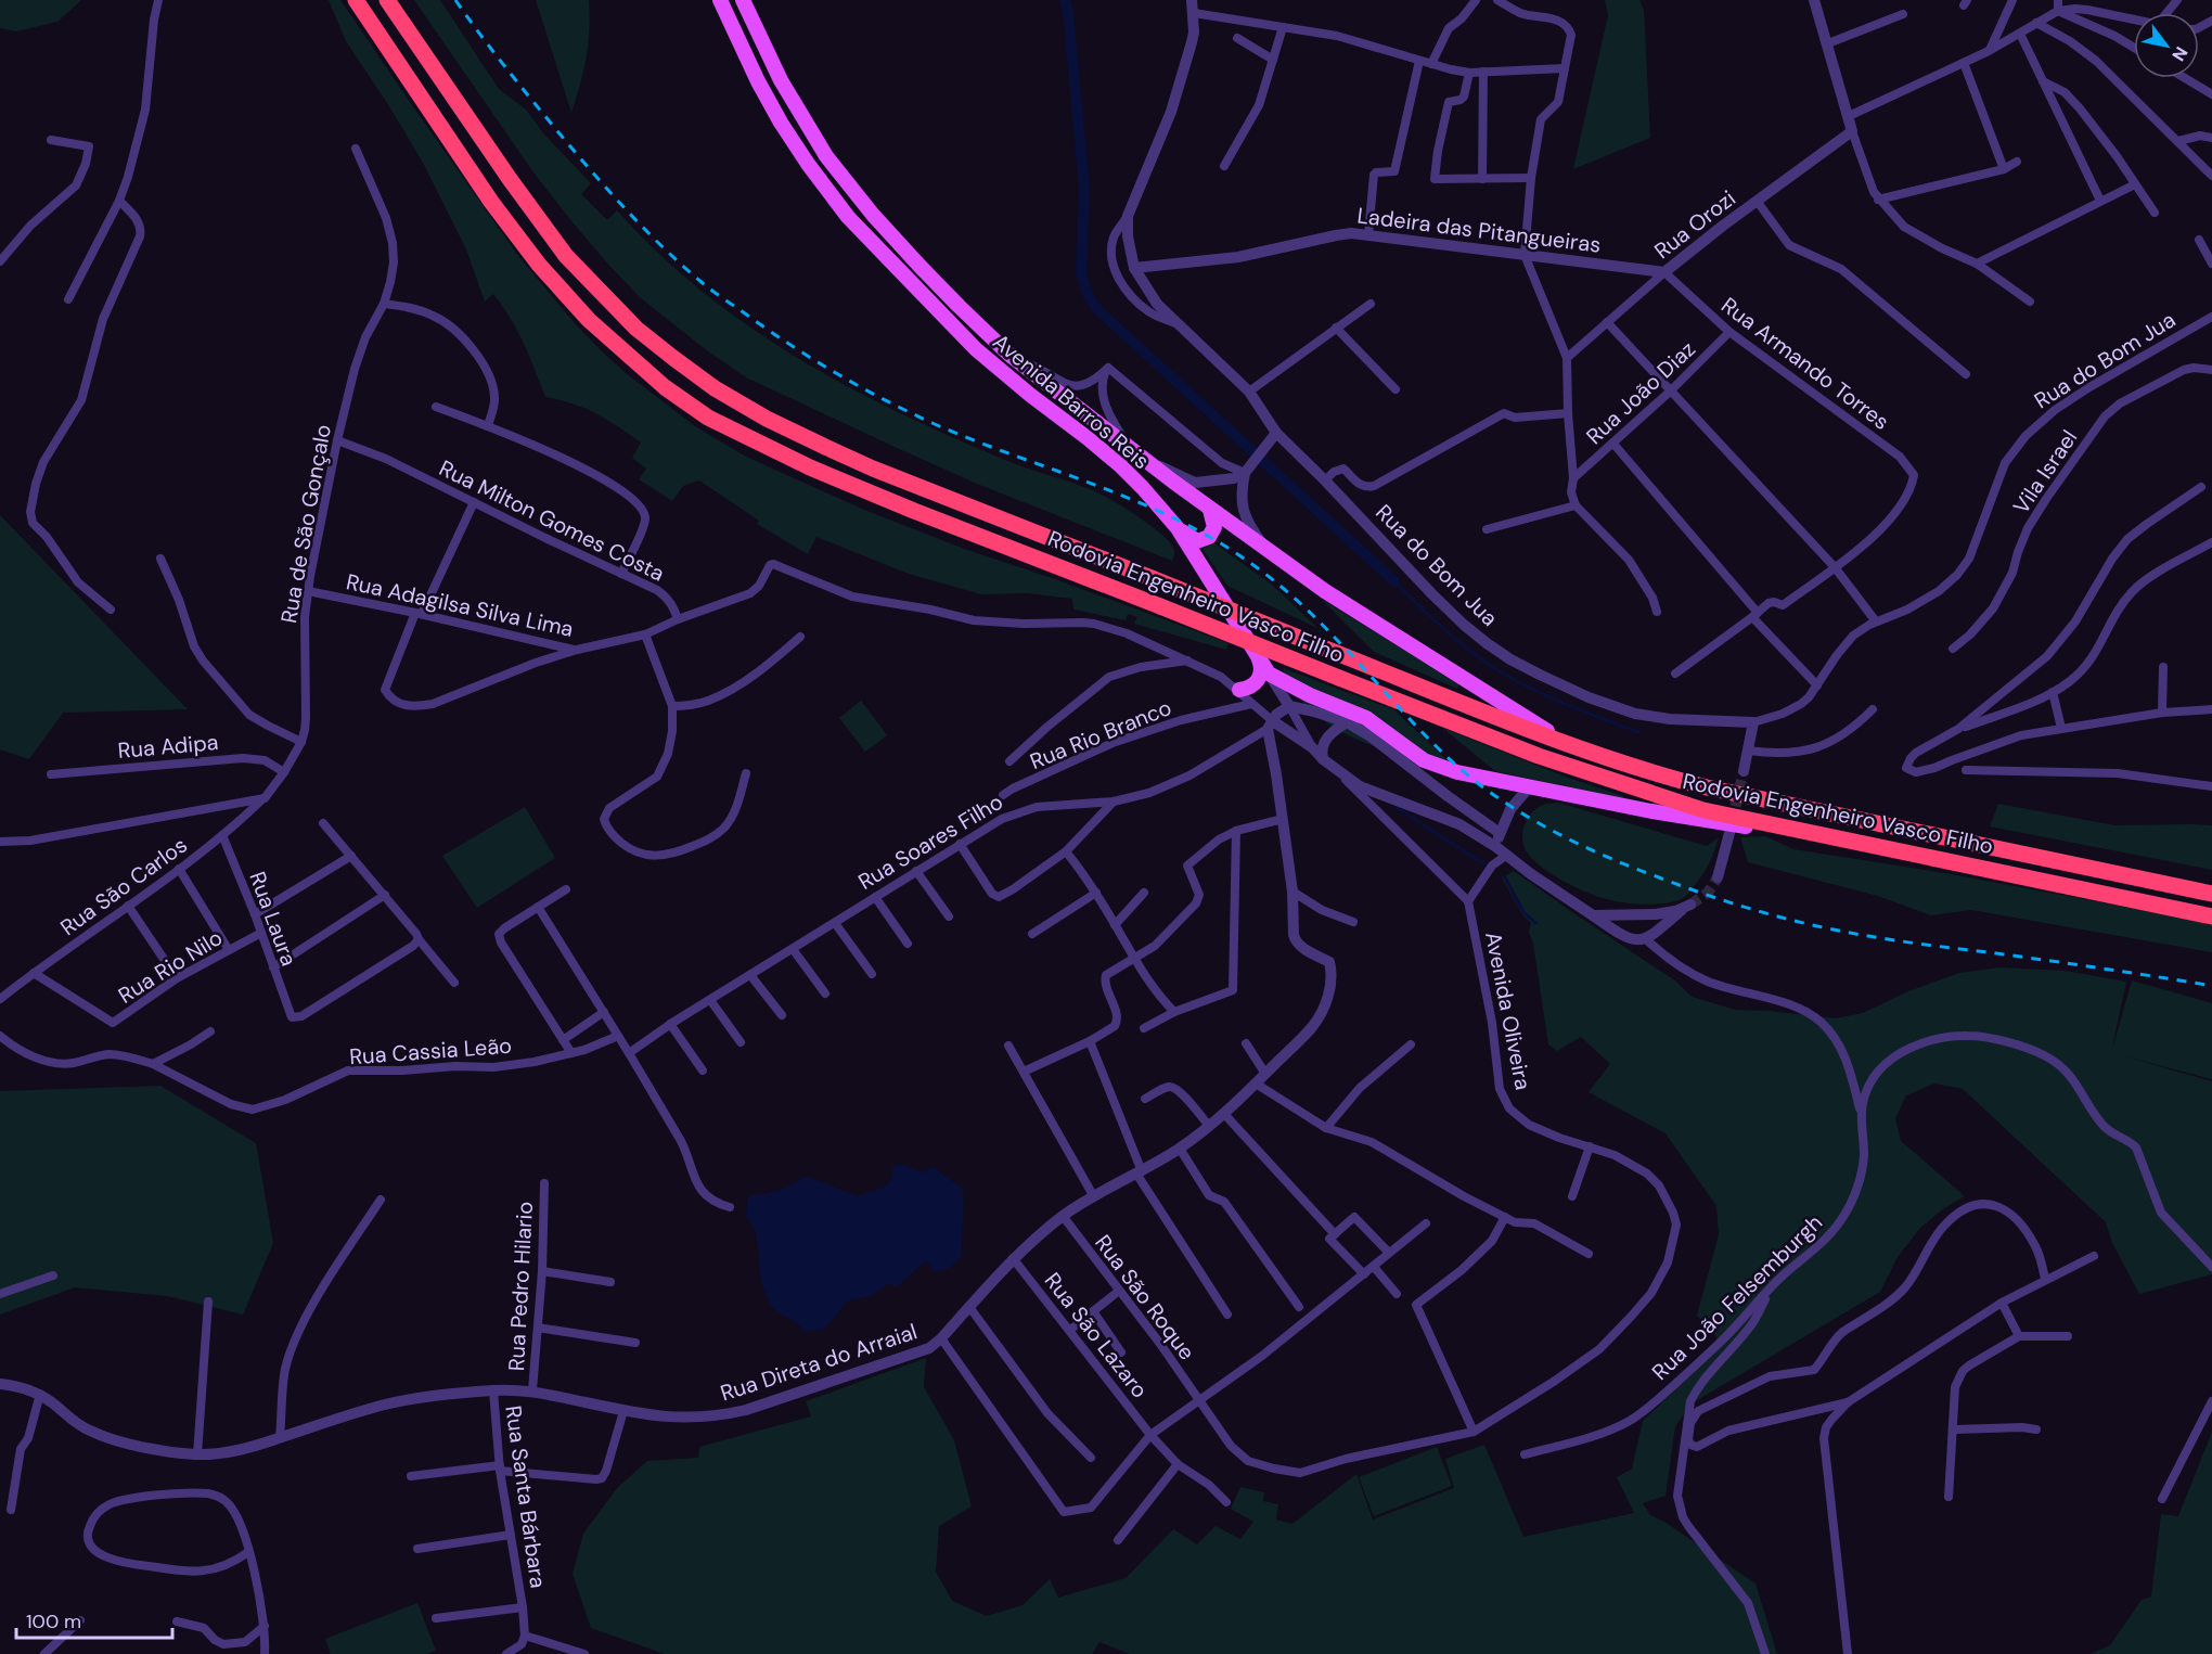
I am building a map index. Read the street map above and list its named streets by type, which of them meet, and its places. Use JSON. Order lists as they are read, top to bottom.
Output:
{
  "streets": {
    "highway": ["Rodovia Engenheiro Vasco Filho"],
    "main road": ["Avenida Barros Reis"],
    "street": [
      "Rua Orozi",
      "Ladeira das Pitangueiras",
      "Rua do Bom Jua",
      "Rua Armando Torres",
      "Rua João Diaz",
      "Vila Israel",
      "Rua Milton Gomes Costa",
      "Rua de São Gonçalo",
      "Rua Adagilsa Silva Lima",
      "Rua Rio Branco",
      "Rua Adipa",
      "Rua Soares Filho",
      "Rua São Carlos",
      "Rua Laura",
      "Rua Rio Nilo",
      "Avenida Oliveira",
      "Rua Cassia Leão",
      "Rua Pedro Hilario",
      "Rua São Roque",
      "Rua João Felsemburgh",
      "Rua São Lazaro",
      "Rua Direta do Arraial",
      "Rua Santa Bárbara"
    ]
  },
  "crossings": [
    ["Rua Orozi", "Ladeira das Pitangueiras"],
    ["Rua Orozi", "Rua Armando Torres"],
    ["Ladeira das Pitangueiras", "Rua do Bom Jua"],
    ["Ladeira das Pitangueiras", "Rua Armando Torres"],
    ["Rua Armando Torres", "Rua João Diaz"],
    ["Avenida Barros Reis", "Rodovia Engenheiro Vasco Filho"],
    ["Rua Milton Gomes Costa", "Rua de São Gonçalo"],
    ["Rua Milton Gomes Costa", "Rua Adagilsa Silva Lima"],
    ["Rua de São Gonçalo", "Rua Adagilsa Silva Lima"],
    ["Rua de São Gonçalo", "Rua Adipa"],
    ["Rua de São Gonçalo", "Rua São Carlos"],
    ["Rua Soares Filho", "Rua Direta do Arraial"],
    ["Rua São Carlos", "Rua Laura"],
    ["Rua São Carlos", "Rua Rio Nilo"],
    ["Rua Laura", "Rua Rio Nilo"],
    ["Avenida Oliveira", "Rua São Roque"],
    ["Rua Pedro Hilario", "Rua Direta do Arraial"],
    ["Rua São Roque", "Rua Direta do Arraial"],
    ["Rua São Lazaro", "Rua Direta do Arraial"],
    ["Rua Direta do Arraial", "Rua Santa Bárbara"]
  ],
  "scale_bar": "100 m",
  "north": "bottom right"
}
